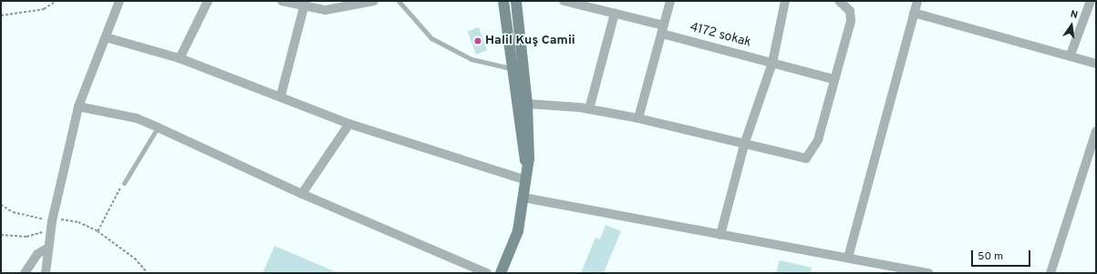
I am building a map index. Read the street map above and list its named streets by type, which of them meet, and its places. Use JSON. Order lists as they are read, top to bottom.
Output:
{
  "streets": {
    "street": ["4172 sokak"]
  },
  "places": ["Halil Kuş Camii"],
  "scale_bar": "50 m",
  "north": "top"
}
